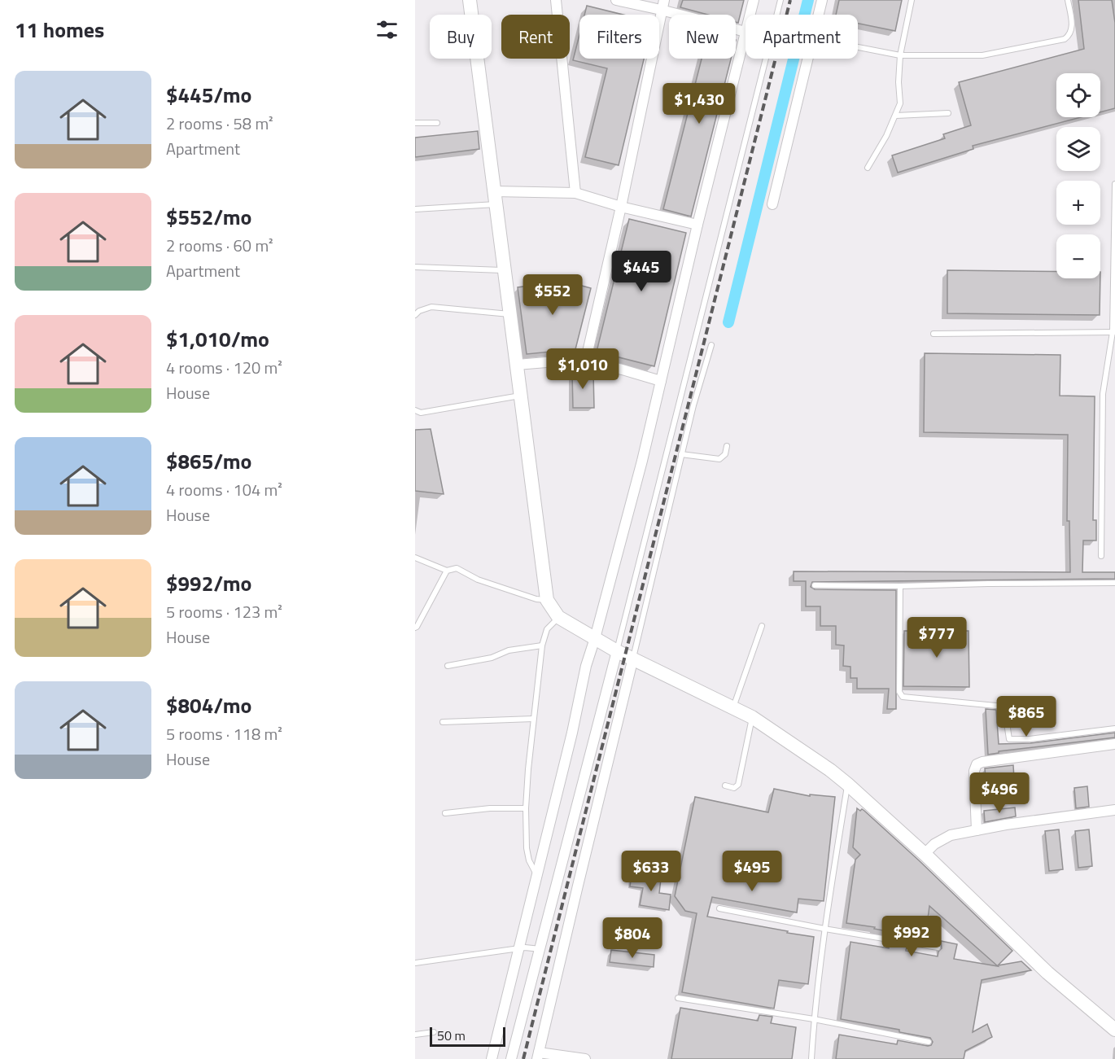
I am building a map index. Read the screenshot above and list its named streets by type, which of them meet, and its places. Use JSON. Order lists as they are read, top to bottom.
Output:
{
  "scale_bar": "50 m",
  "page": {
    "heading": "11 homes",
    "chip": [
      "Buy",
      "Rent",
      "Filters",
      "New",
      "Apartment"
    ],
    "list": [
      {
        "name": "$445/mo",
        "note": "2 rooms · 58 m² · Apartment"
      },
      {
        "name": "$552/mo",
        "note": "2 rooms · 60 m² · Apartment"
      },
      {
        "name": "$1,010/mo",
        "note": "4 rooms · 120 m² · House"
      },
      {
        "name": "$865/mo",
        "note": "4 rooms · 104 m² · House"
      },
      {
        "name": "$992/mo",
        "note": "5 rooms · 123 m² · House"
      },
      {
        "name": "$804/mo",
        "note": "5 rooms · 118 m² · House"
      }
    ],
    "map_buttons": ["+", "−"],
    "price": [
      "$1,430",
      "$445",
      "$552",
      "$1,010",
      "$777",
      "$865",
      "$496",
      "$633",
      "$495",
      "$992",
      "$804"
    ],
    "scale": "50 m"
  }
}
